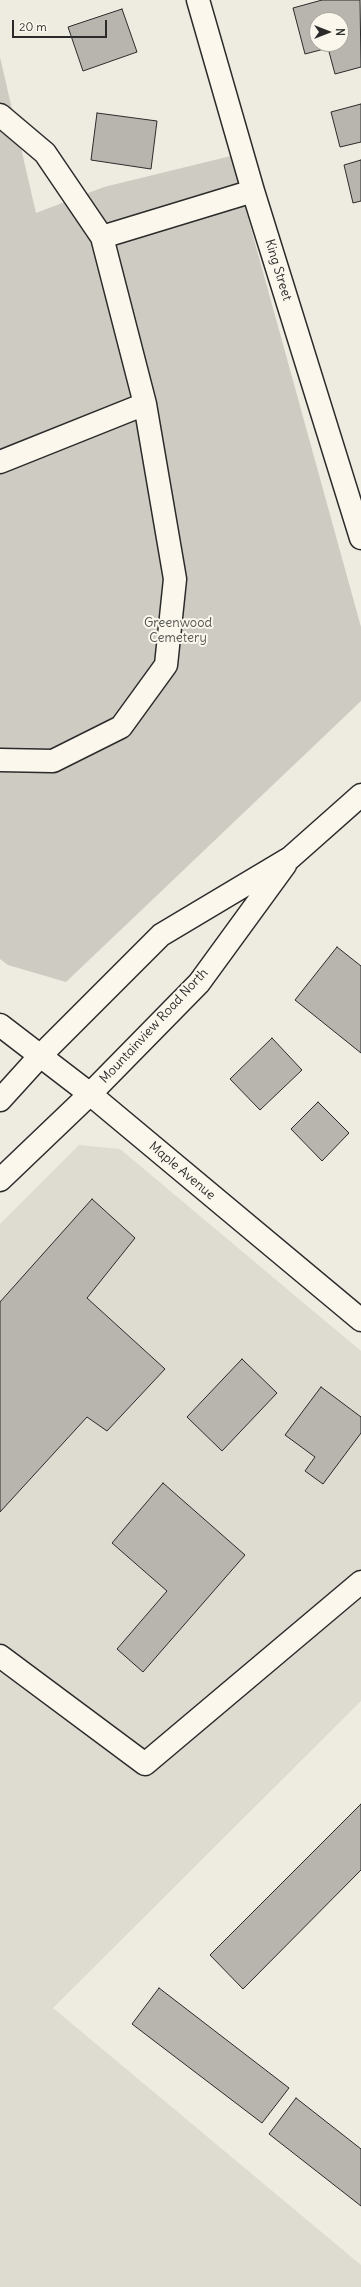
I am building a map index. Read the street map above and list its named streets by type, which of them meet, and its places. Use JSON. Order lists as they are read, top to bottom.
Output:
{
  "streets": {
    "main road": ["King Street", "Mountainview Road North", "Maple Avenue"]
  },
  "crossings": [
    ["Mountainview Road North", "Maple Avenue"]
  ],
  "parks": ["Greenwood Cemetery"],
  "scale_bar": "20 m",
  "north": "right"
}
